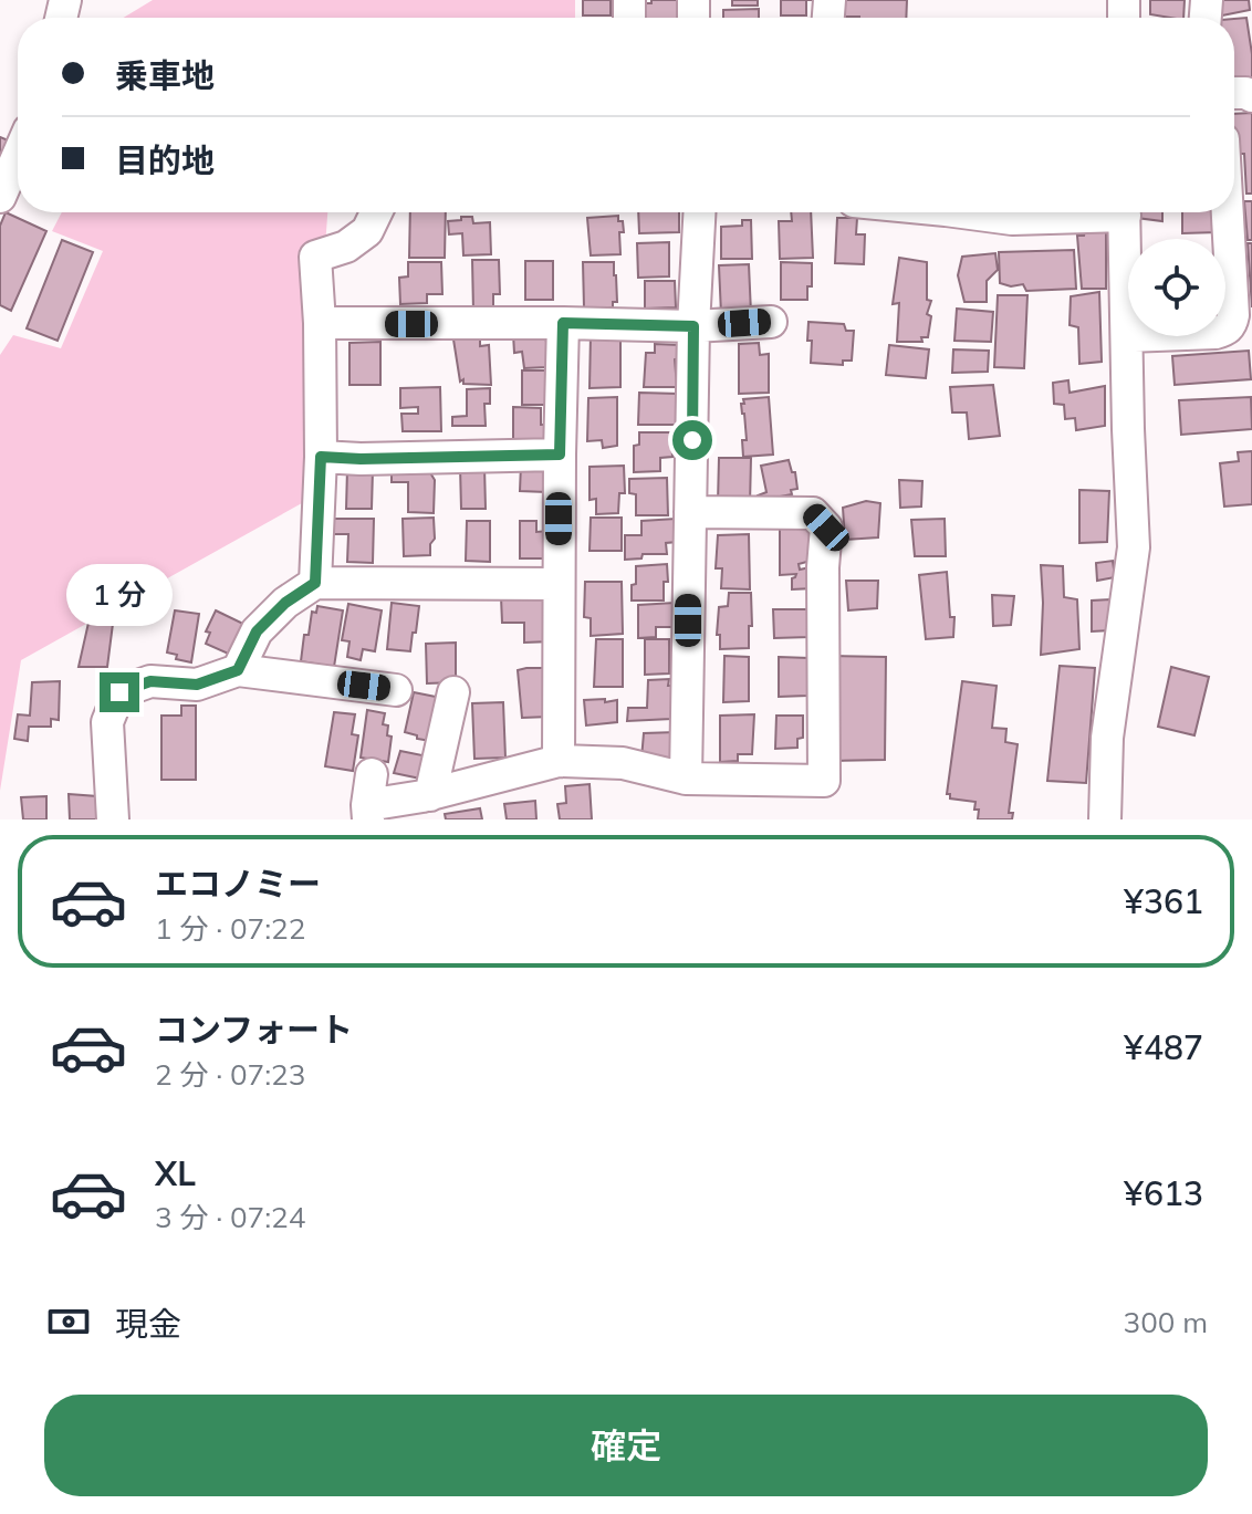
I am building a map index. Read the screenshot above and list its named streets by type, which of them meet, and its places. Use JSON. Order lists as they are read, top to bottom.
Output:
{
  "page": {
    "banner": ["乗車地", "目的地"],
    "bubble": "1 分",
    "list": [
      {
        "name": "エコノミー",
        "note": "1 分 · 07:22",
        "value": "¥361"
      },
      {
        "name": "コンフォート",
        "note": "2 分 · 07:23",
        "value": "¥487"
      },
      {
        "name": "XL",
        "note": "3 分 · 07:24",
        "value": "¥613"
      }
    ],
    "pay": ["現金", "300 m"],
    "buttons": "確定"
  }
}
